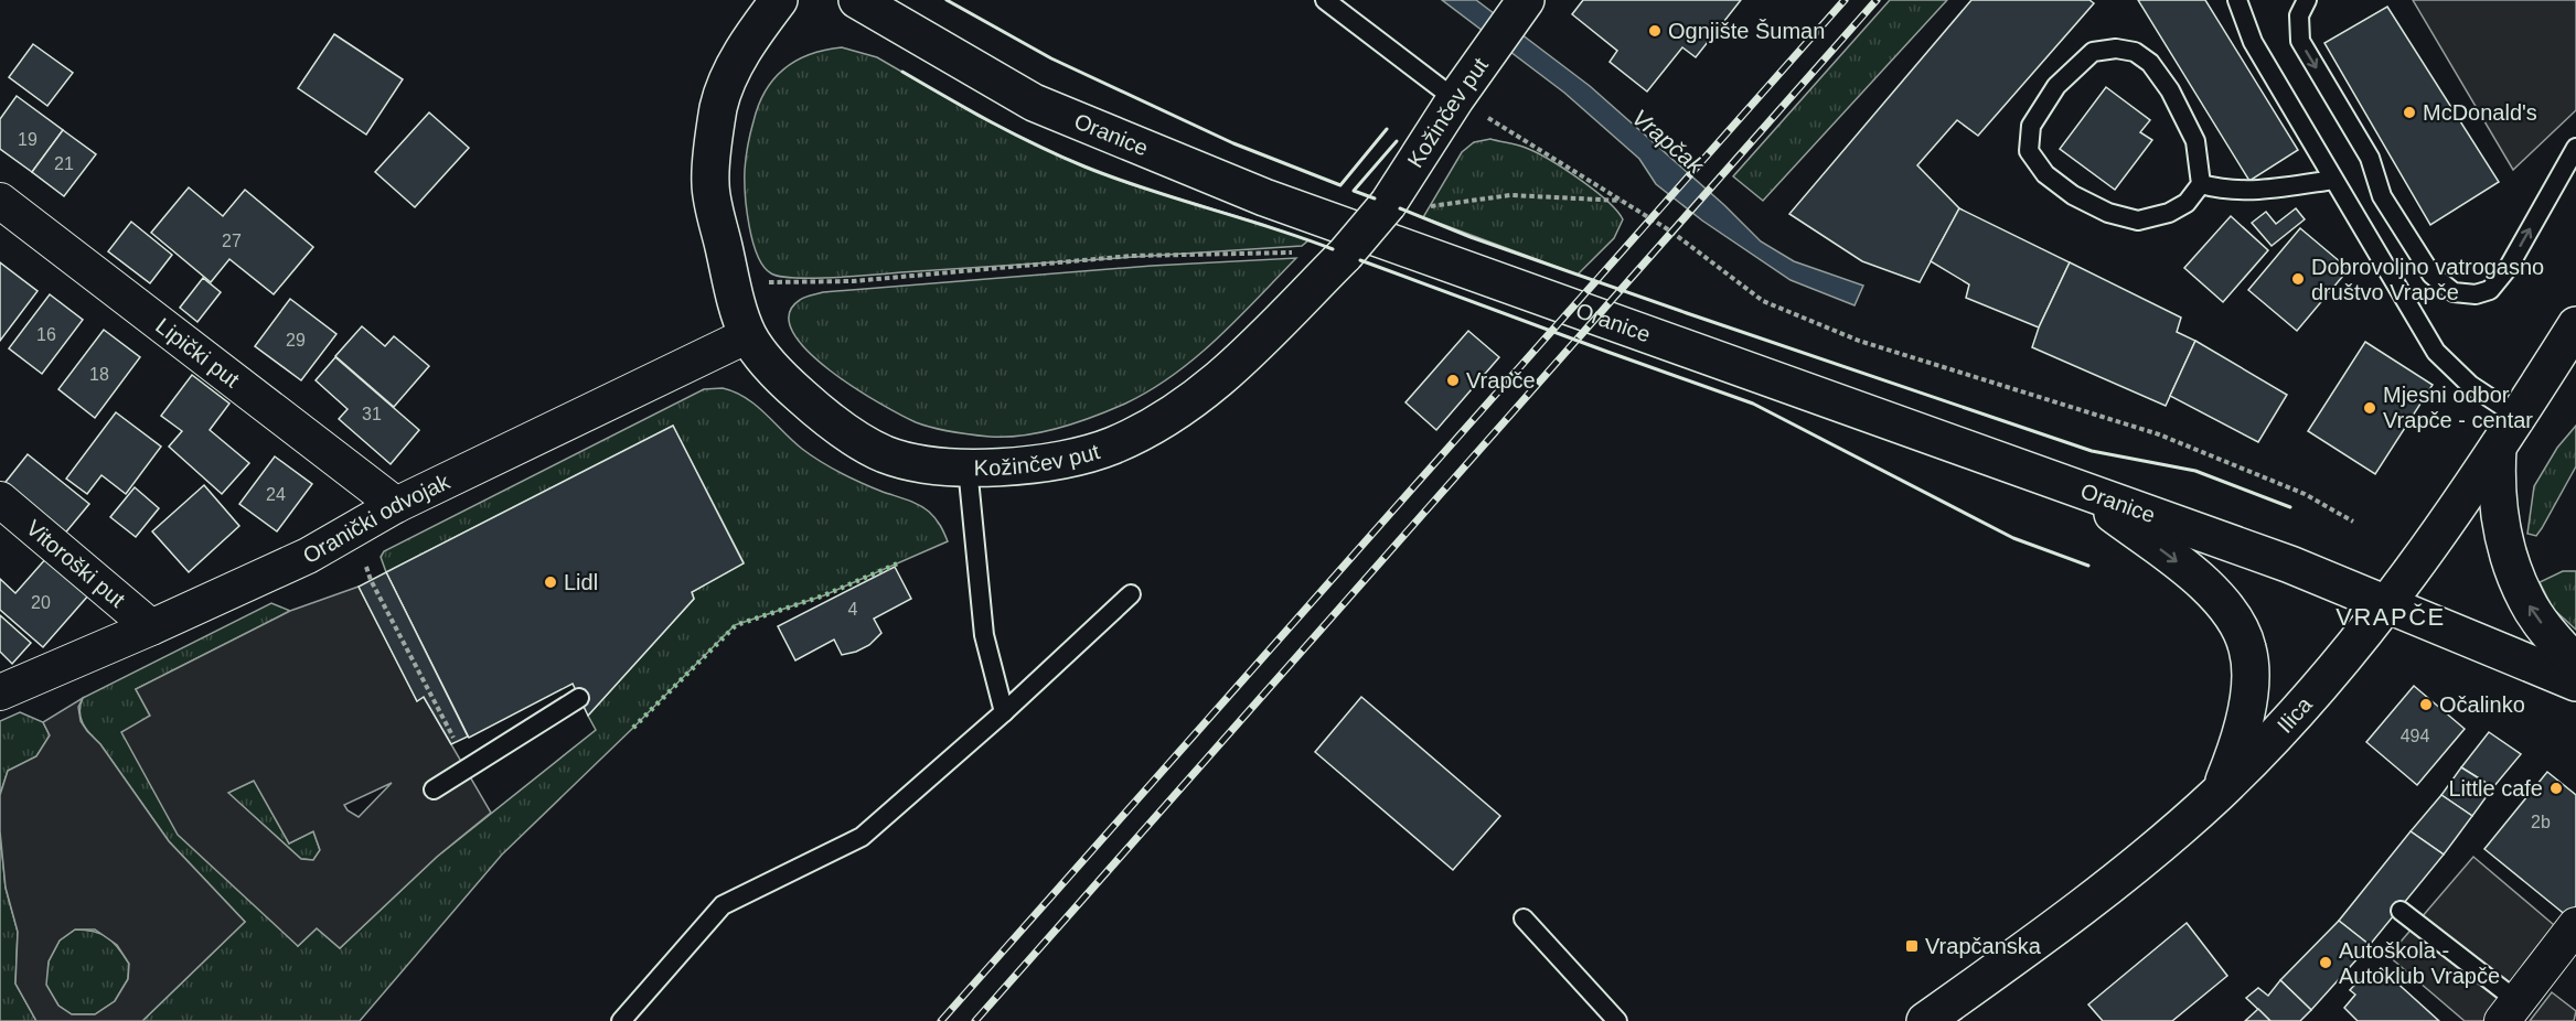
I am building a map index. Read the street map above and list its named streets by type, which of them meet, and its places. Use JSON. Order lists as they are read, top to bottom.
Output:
{
  "streets": {
    "main road": ["Kožinčev put", "Oranice", "Ilica"],
    "street": ["Lipički put", "Oranički odvojak", "Vitoroški put"]
  },
  "crossings": [
    ["Kožinčev put", "Oranički odvojak"],
    ["Oranice", "Ilica"],
    ["Lipički put", "Oranički odvojak"],
    ["Oranički odvojak", "Vitoroški put"]
  ],
  "districts": ["VRAPČE"],
  "water": ["Vrapčak"],
  "places": {
    "other": [
      "Ognjište Šuman",
      "McDonald's",
      "Dobrovoljno vatrogasno društvo Vrapče",
      "Vrapče",
      "Mjesni odbor Vrapče - centar",
      "Lidl",
      "Očalinko",
      "Little cafe",
      "Autoškola - Autoklub Vrapče"
    ],
    "transit": ["Vrapčanska"]
  },
  "house_numbers": [
    "19",
    "21",
    "27",
    "16",
    "29",
    "18",
    "31",
    "24",
    "20",
    "4",
    "494",
    "2b"
  ]
}
